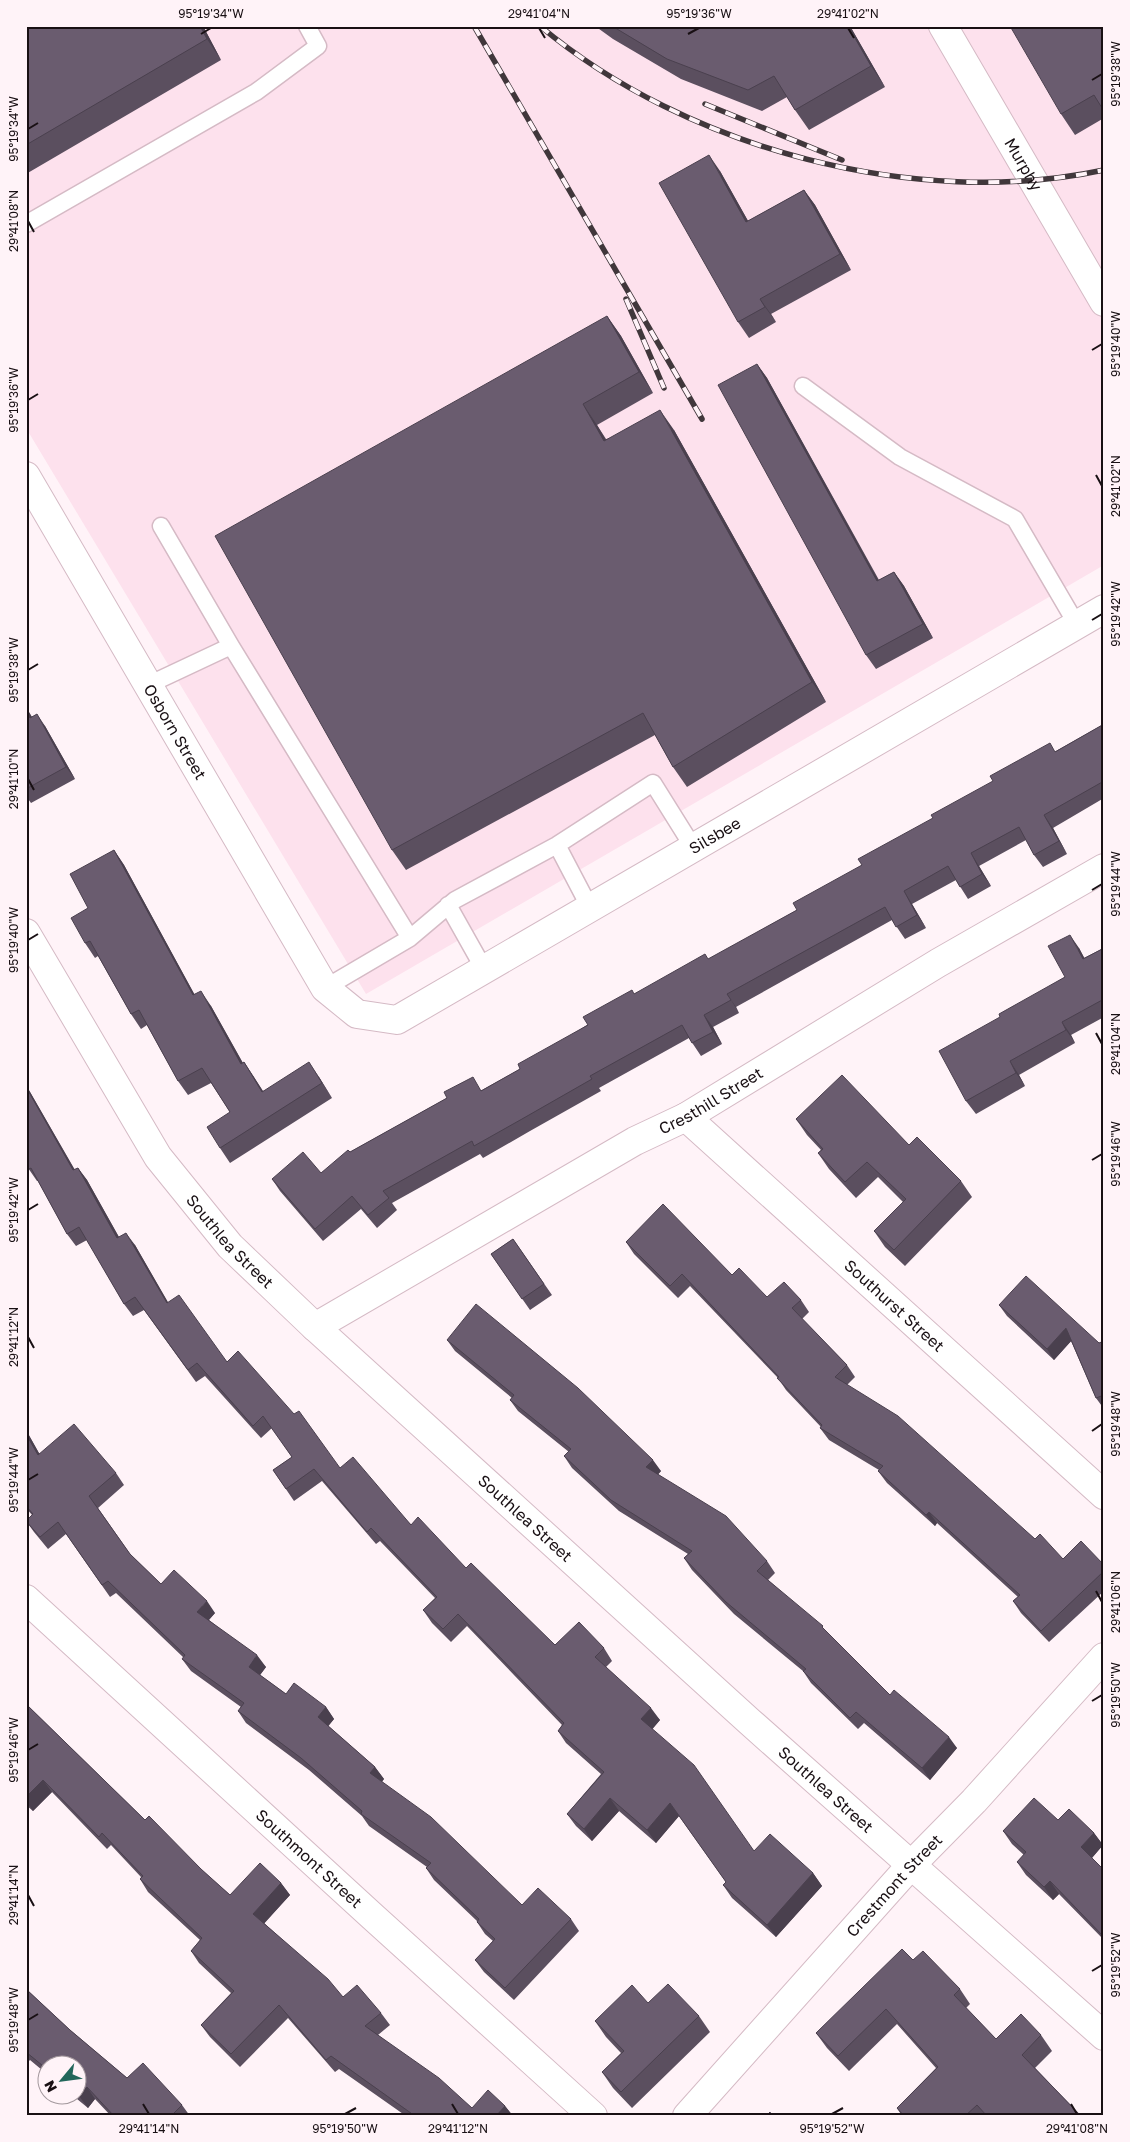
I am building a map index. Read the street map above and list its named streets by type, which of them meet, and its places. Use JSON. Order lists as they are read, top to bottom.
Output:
{
  "streets": {
    "street": [
      "Murphy",
      "Osborn Street",
      "Silsbee",
      "Cresthill Street",
      "Southlea Street",
      "Southurst Street",
      "Southmont Street",
      "Crestmont Street"
    ]
  },
  "crossings": [
    ["Osborn Street", "Silsbee"],
    ["Cresthill Street", "Southlea Street"],
    ["Cresthill Street", "Southurst Street"],
    ["Southlea Street", "Crestmont Street"]
  ],
  "north": "bottom left",
  "coordinates": [
    "95°19'34\"W",
    "29°41'04\"N",
    "95°19'36\"W",
    "29°41'02\"N",
    "95°19'38\"W",
    "29°41'08\"N",
    "95°19'40\"W",
    "95°19'42\"W",
    "29°41'10\"N",
    "95°19'44\"W",
    "95°19'46\"W",
    "29°41'12\"N",
    "95°19'48\"W",
    "29°41'06\"N",
    "95°19'50\"W",
    "29°41'14\"N",
    "95°19'52\"W"
  ]
}
